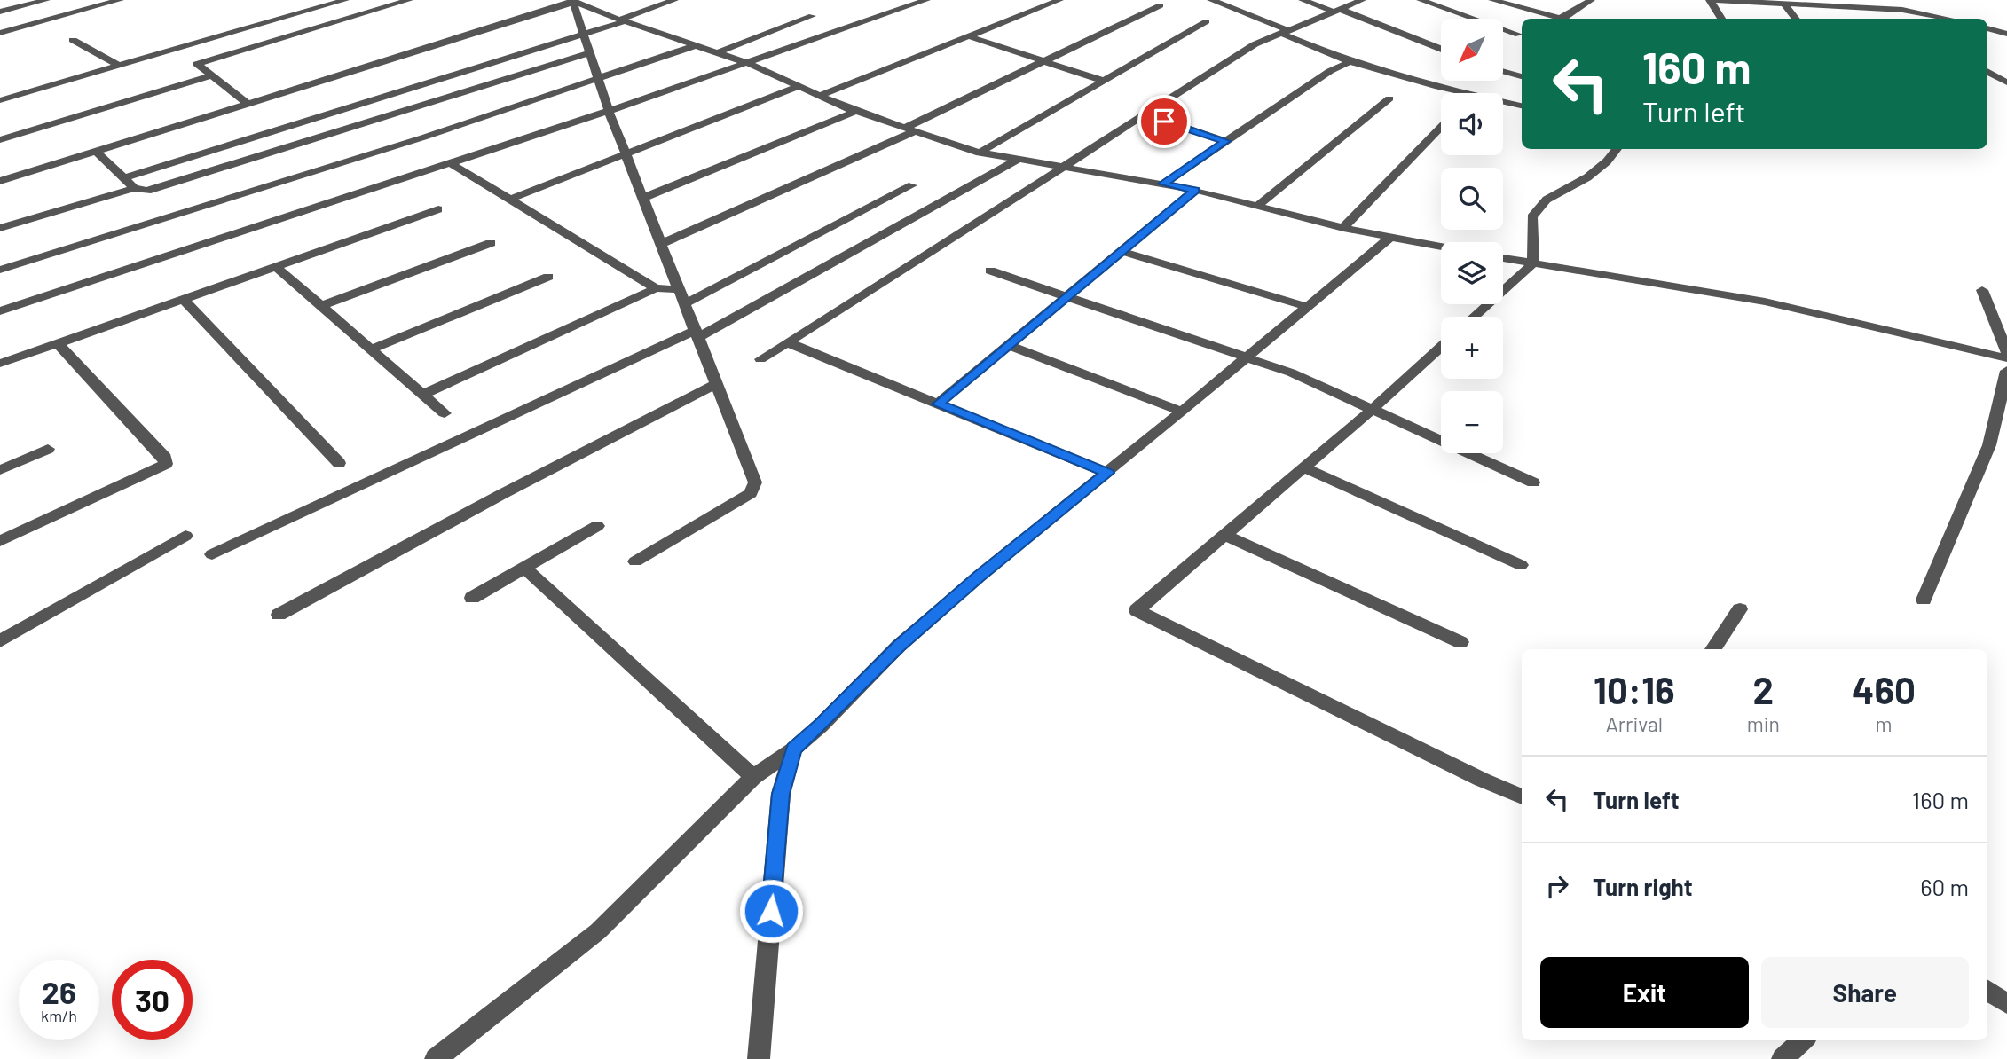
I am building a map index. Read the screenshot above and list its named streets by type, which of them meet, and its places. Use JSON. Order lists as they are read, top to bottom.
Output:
{
  "north": "bottom left",
  "page": {
    "map_buttons": ["+", "−"],
    "turn": ["160 m", "Turn left"],
    "eta": [
      "10:16",
      "Arrival",
      "2",
      "min",
      "460",
      "m"
    ],
    "list": [
      {
        "name": "Turn left",
        "value": "160 m"
      },
      {
        "name": "Turn right",
        "value": "60 m"
      }
    ],
    "buttons": ["Exit", "Share"],
    "speed": "26 km/h",
    "limit": "30"
  }
}
